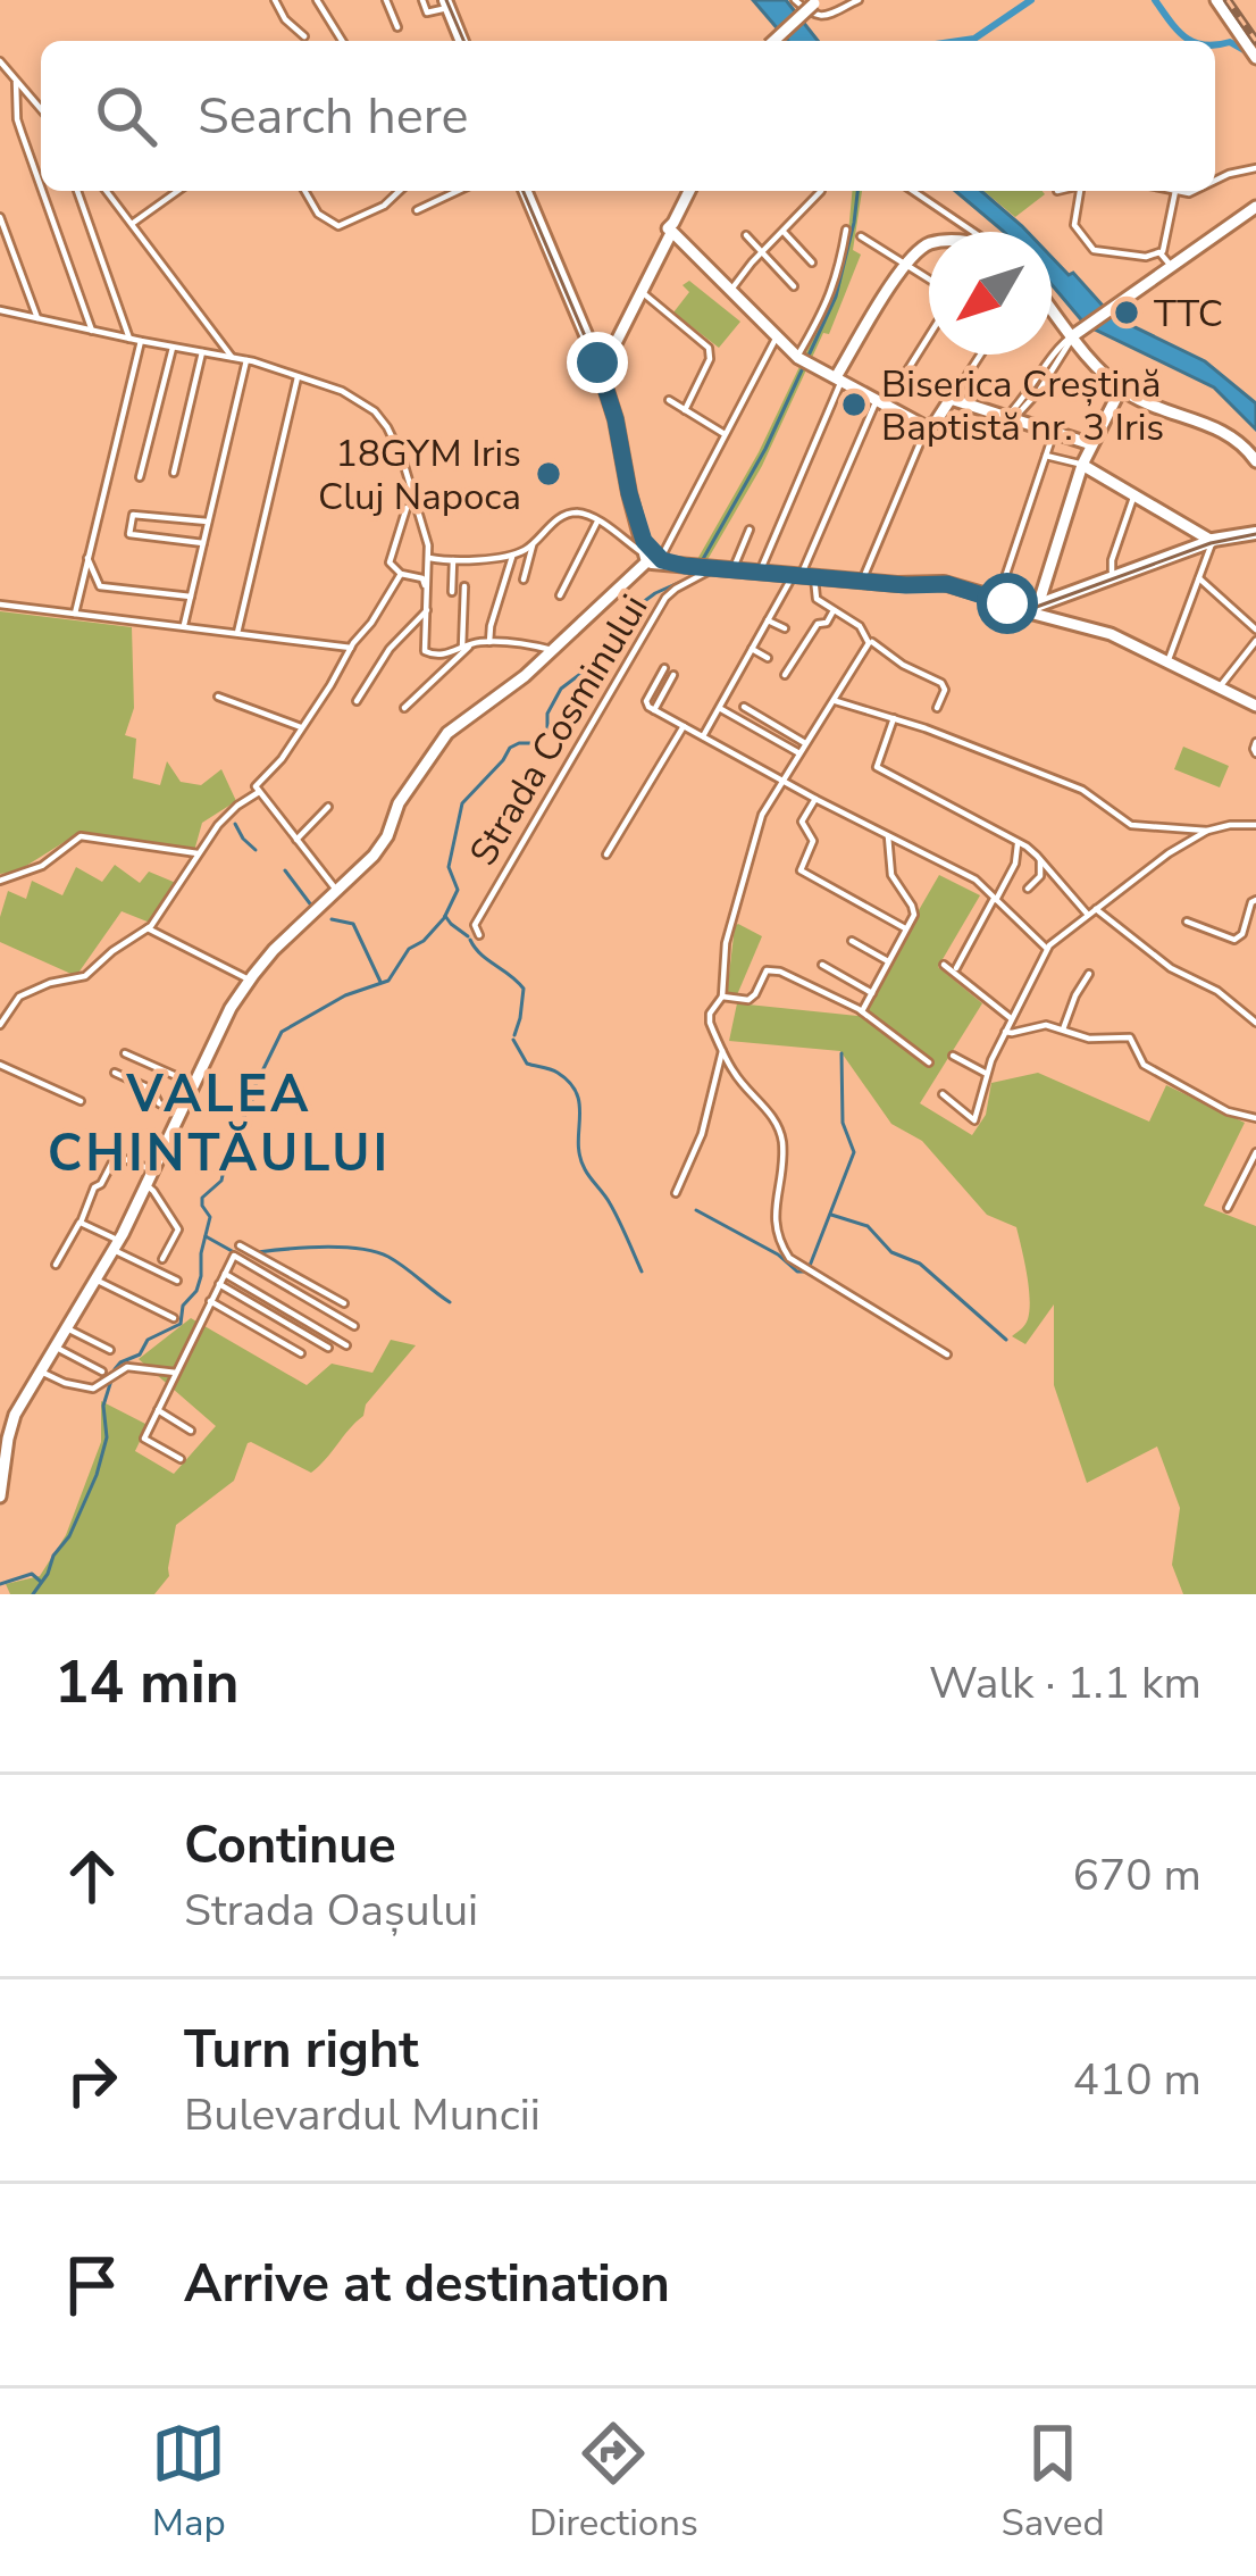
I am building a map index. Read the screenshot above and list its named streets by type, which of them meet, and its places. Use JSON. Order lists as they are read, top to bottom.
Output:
{
  "streets": {
    "street": ["Strada Cosminului"]
  },
  "districts": ["VALEA CHINTĂULUI"],
  "places": ["TTC", "Biserica Creștină Baptistă nr. 3 Iris", "18GYM Iris Cluj Napoca"],
  "north": "bottom left",
  "page": {
    "search": "Search here",
    "heading": ["14 min", "Walk · 1.1 km"],
    "list": [
      ["Continue", "Strada Oașului", "670 m"],
      ["Turn right", "Bulevardul Muncii", "410 m"],
      "Arrive at destination"
    ],
    "nav": ["Map", "Directions", "Saved"]
  }
}
